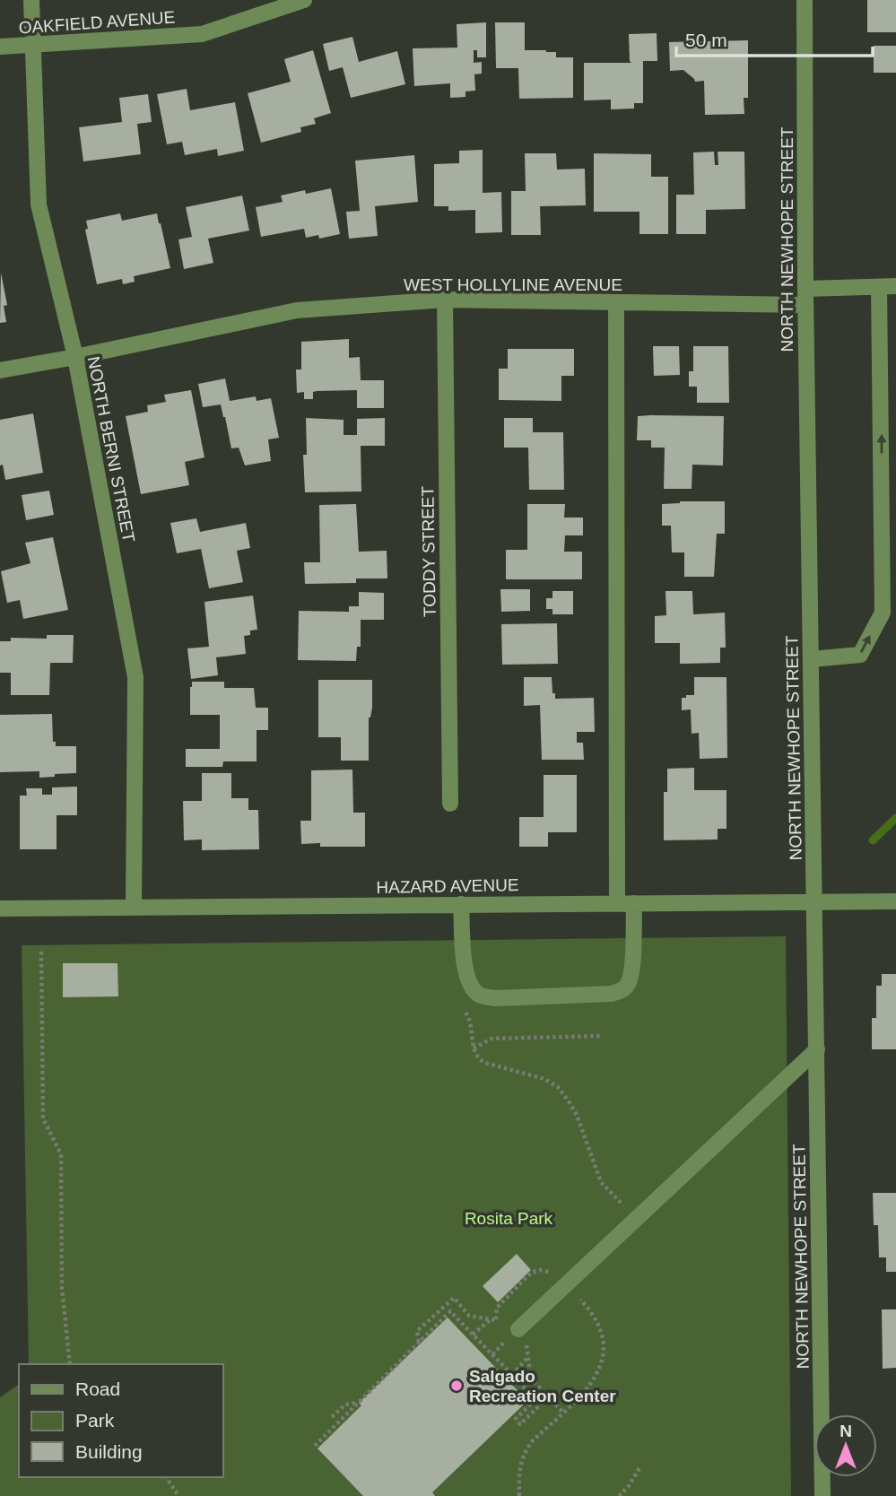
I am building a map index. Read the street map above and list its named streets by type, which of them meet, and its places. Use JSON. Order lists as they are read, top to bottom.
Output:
{
  "streets": {
    "street": [
      "OAKFIELD AVENUE",
      "NORTH NEWHOPE STREET",
      "WEST HOLLYLINE AVENUE",
      "NORTH BERNI STREET",
      "TODDY STREET",
      "HAZARD AVENUE"
    ]
  },
  "crossings": [
    ["OAKFIELD AVENUE", "NORTH BERNI STREET"],
    ["NORTH NEWHOPE STREET", "WEST HOLLYLINE AVENUE"],
    ["NORTH NEWHOPE STREET", "HAZARD AVENUE"],
    ["WEST HOLLYLINE AVENUE", "NORTH BERNI STREET"],
    ["WEST HOLLYLINE AVENUE", "TODDY STREET"],
    ["NORTH BERNI STREET", "HAZARD AVENUE"]
  ],
  "parks": ["Rosita Park"],
  "places": ["Salgado Recreation Center"],
  "legend": ["Road", "Park", "Building"],
  "scale_bar": "50 m",
  "north": "top"
}
